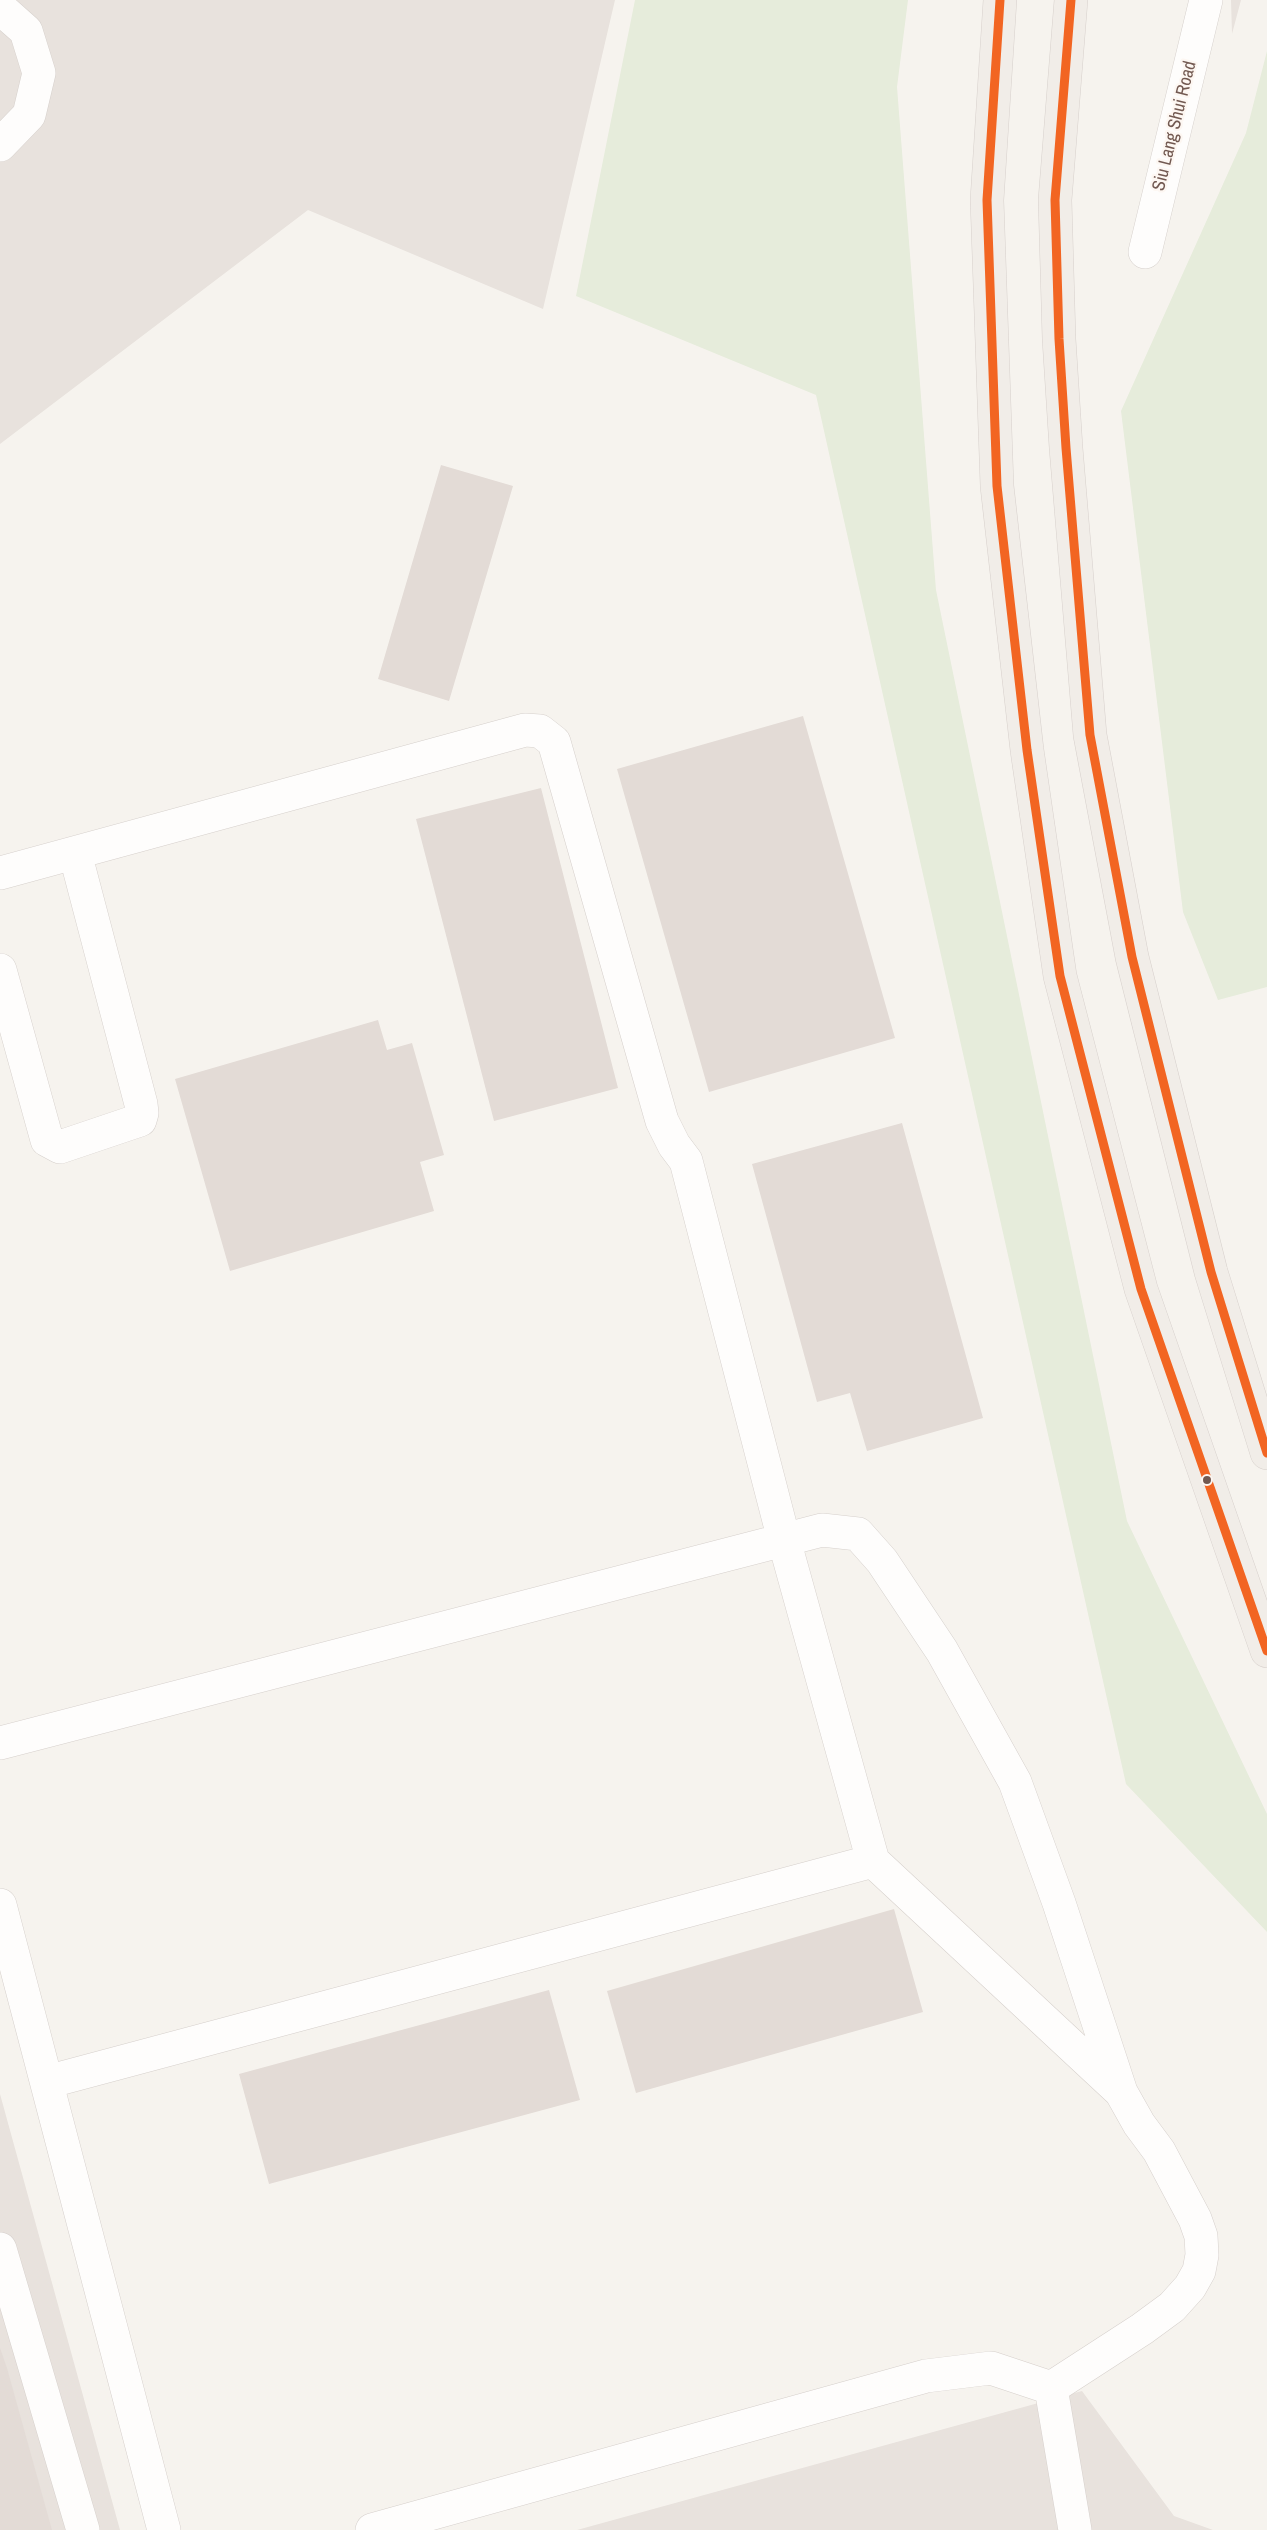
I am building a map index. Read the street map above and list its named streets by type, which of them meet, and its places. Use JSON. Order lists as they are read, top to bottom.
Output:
{
  "streets": {
    "lane": ["Siu Lang Shui Road"]
  }
}
